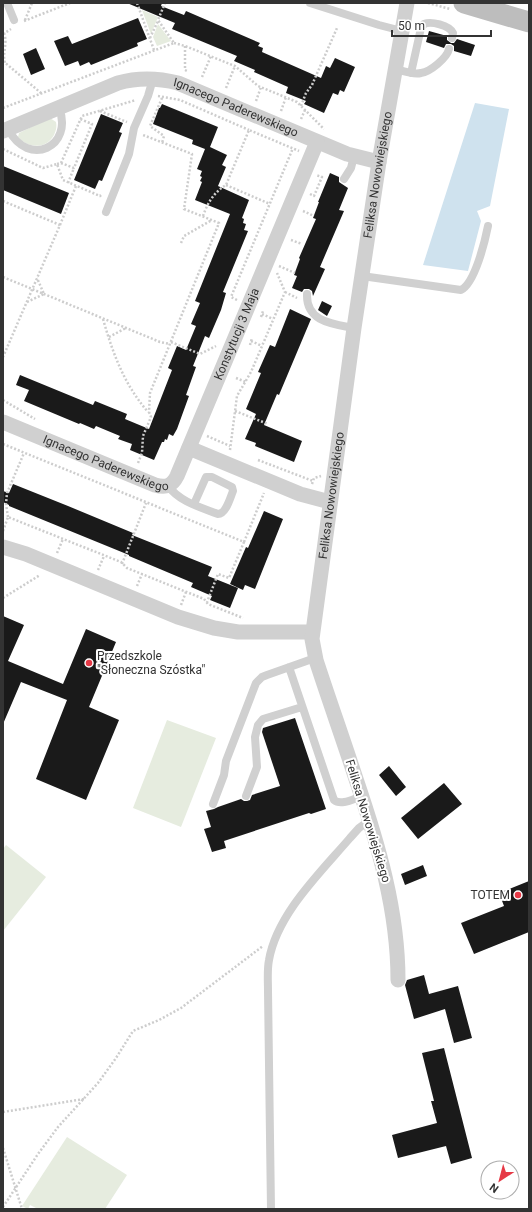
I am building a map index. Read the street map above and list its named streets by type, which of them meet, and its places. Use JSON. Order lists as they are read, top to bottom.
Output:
{
  "streets": {
    "street": ["Ignacego Paderewskiego", "Feliksa Nowowiejskiego", "Konstytucji 3 Maja"]
  },
  "crossings": [
    ["Ignacego Paderewskiego", "Konstytucji 3 Maja"]
  ],
  "places": ["Przedszkole \"Słoneczna Szóstka\"", "TOTEM"],
  "scale_bar": "50 m",
  "north": "bottom left"
}
